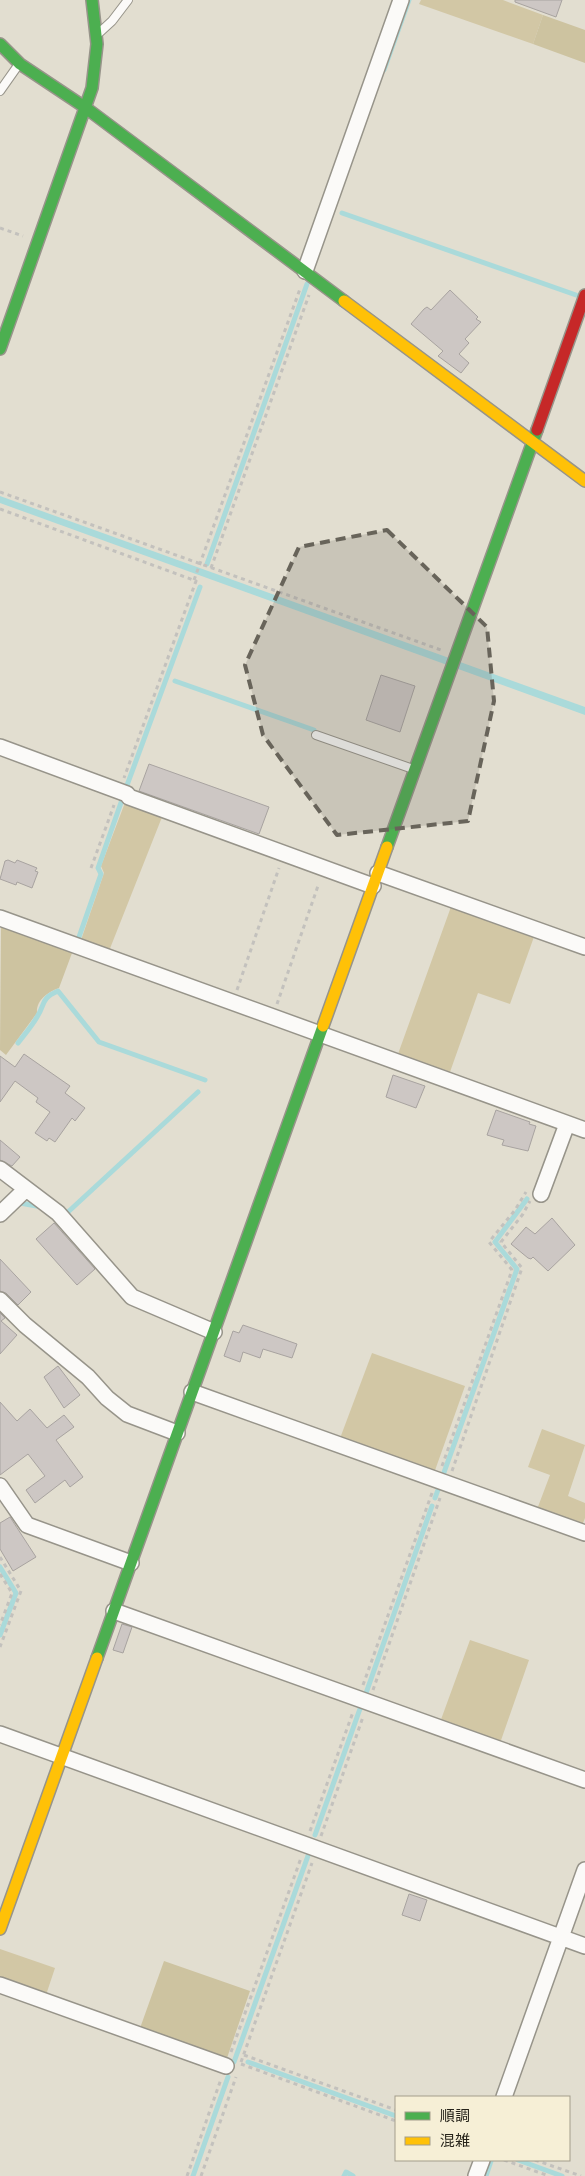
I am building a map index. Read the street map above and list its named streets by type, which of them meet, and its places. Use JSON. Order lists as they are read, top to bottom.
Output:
{
  "legend": ["順調", "混雑"]
}
